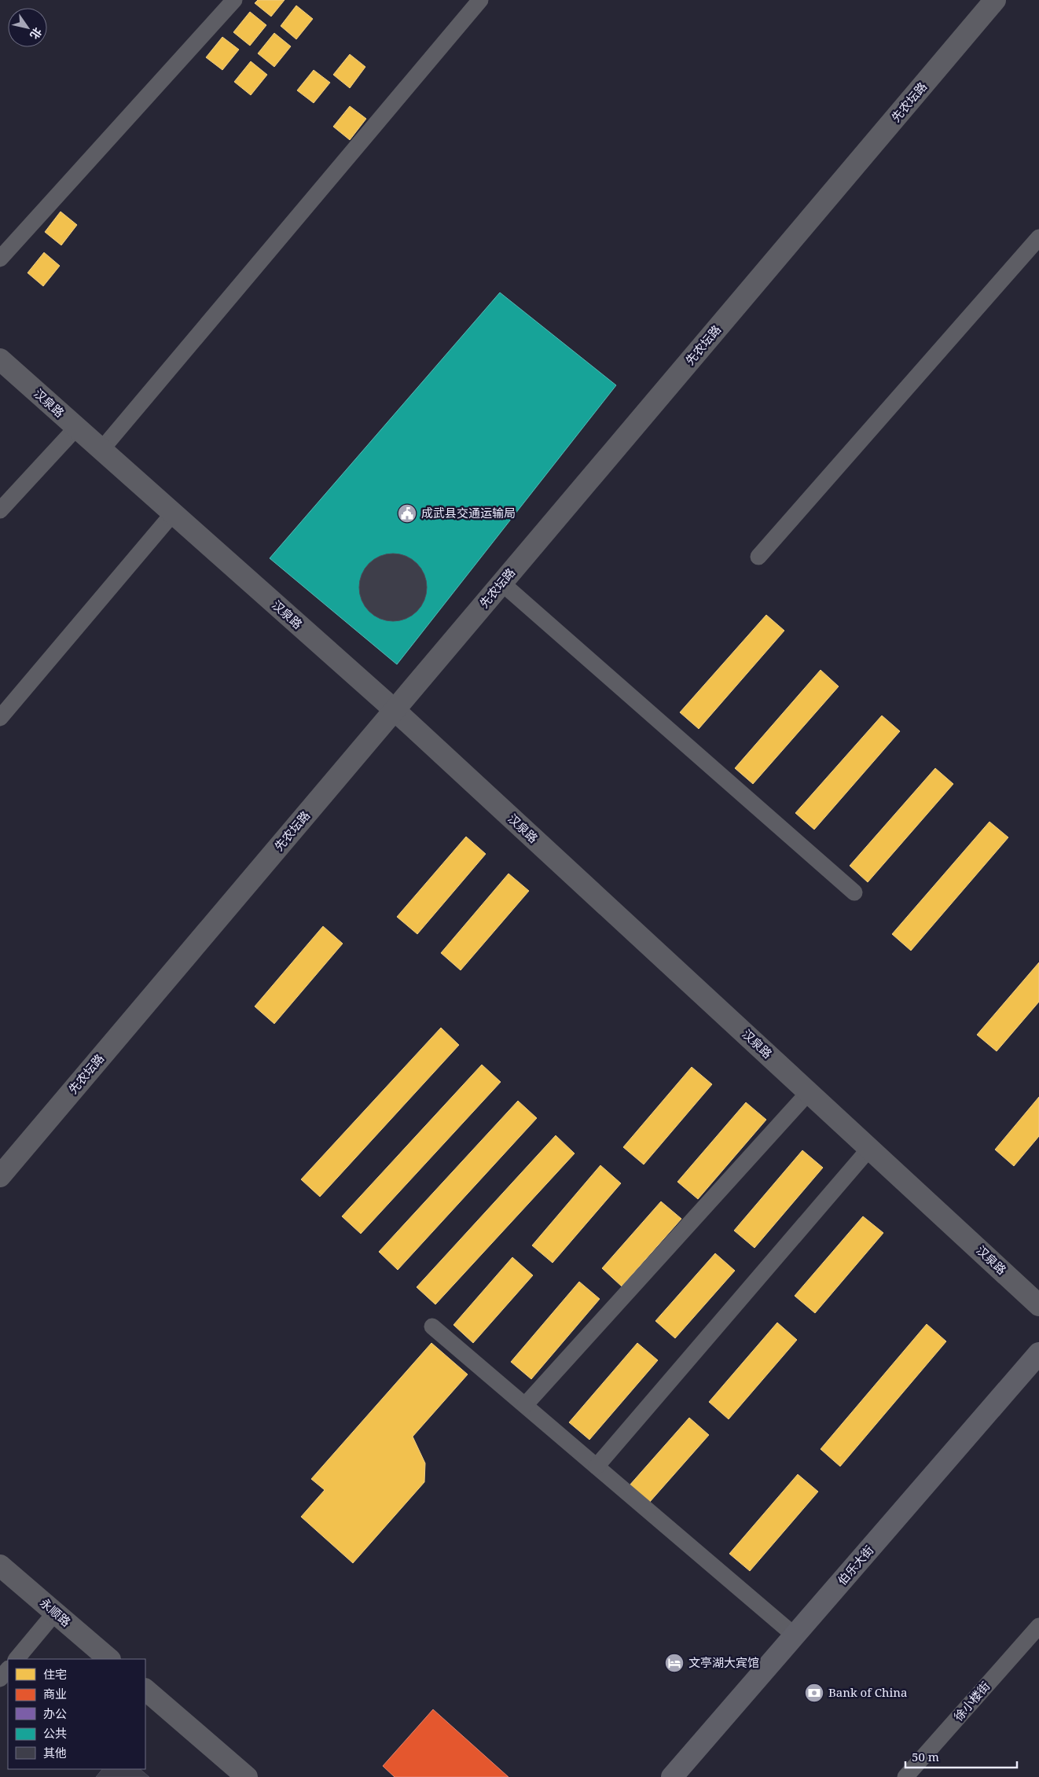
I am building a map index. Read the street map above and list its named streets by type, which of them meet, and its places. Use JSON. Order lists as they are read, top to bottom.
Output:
{
  "streets": {
    "main road": ["伯乐大街"],
    "street": [
      "先农坛路",
      "汉泉路",
      "永顺路",
      "徐小楼街"
    ]
  },
  "crossings": [
    ["先农坛路", "汉泉路"]
  ],
  "places": {
    "public building": ["成武县交通运输局"],
    "hotel": ["文亭湖大宾馆"],
    "bank": ["Bank of China"]
  },
  "legend": [
    "住宅",
    "商业",
    "办公",
    "公共",
    "其他"
  ],
  "scale_bar": "50 m",
  "north": "bottom right"
}
